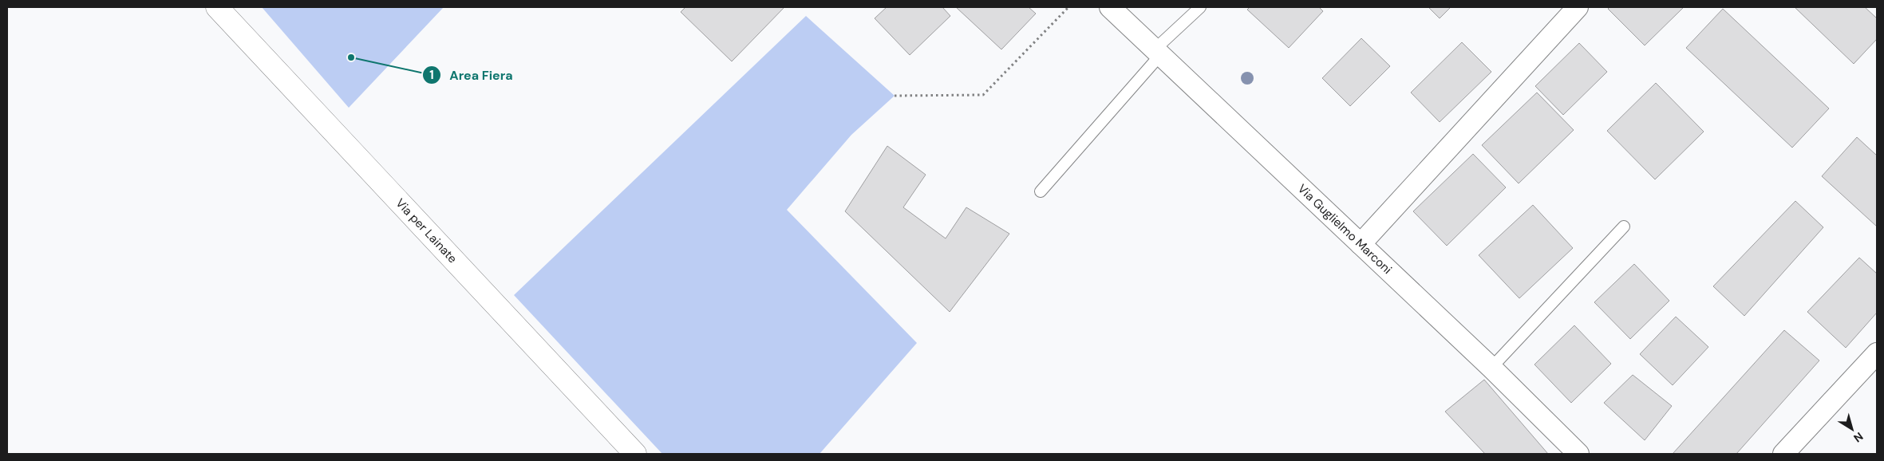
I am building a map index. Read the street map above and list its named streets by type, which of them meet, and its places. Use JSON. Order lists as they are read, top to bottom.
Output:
{
  "streets": {
    "street": ["Via Guglielmo Marconi", "Via per Lainate"]
  },
  "places": ["Area Fiera"],
  "north": "bottom right"
}
